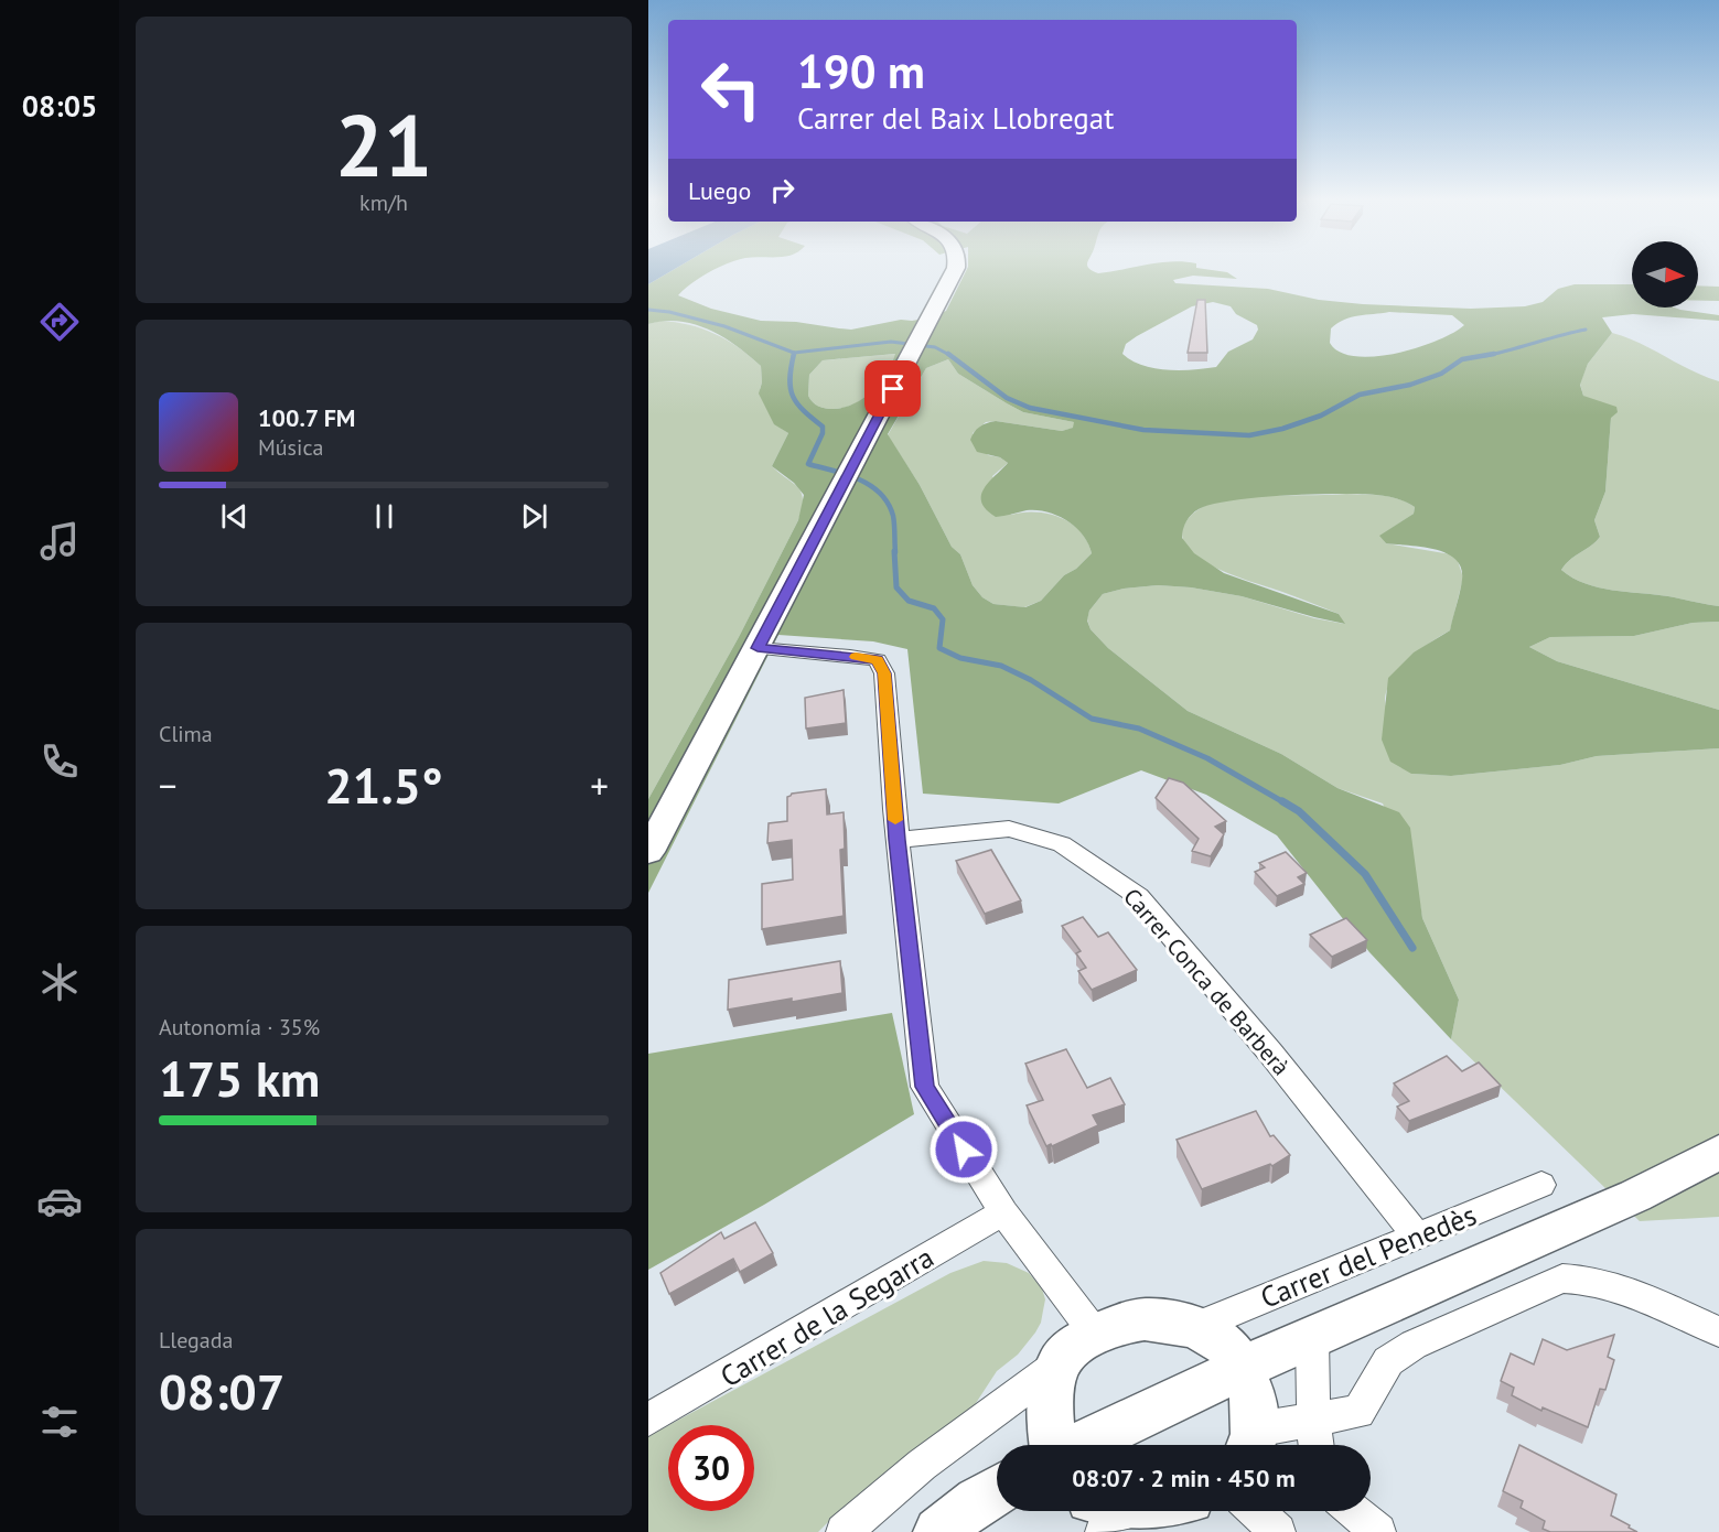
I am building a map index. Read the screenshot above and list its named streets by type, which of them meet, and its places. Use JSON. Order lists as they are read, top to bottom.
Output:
{
  "streets": {
    "street": ["Carrer Conca de Barberà", "Carrer del Penedès", "Carrer de la Segarra"]
  },
  "crossings": [
    ["Carrer Conca de Barberà", "Carrer del Penedès"]
  ],
  "north": "right",
  "page": {
    "tabs": "08:05",
    "tile": [
      ["21", "km/h"],
      "Clima",
      ["Autonomía · 35%", "175 km"],
      ["Llegada", "08:07"]
    ],
    "turn": ["190 m", "Carrer del Baix Llobregat"],
    "then": "Luego",
    "song": ["100.7 FM", "Música"],
    "heat": ["−", "21.5°", "+"],
    "limit": "30",
    "trip": "08:07 · 2 min · 450 m"
  }
}
